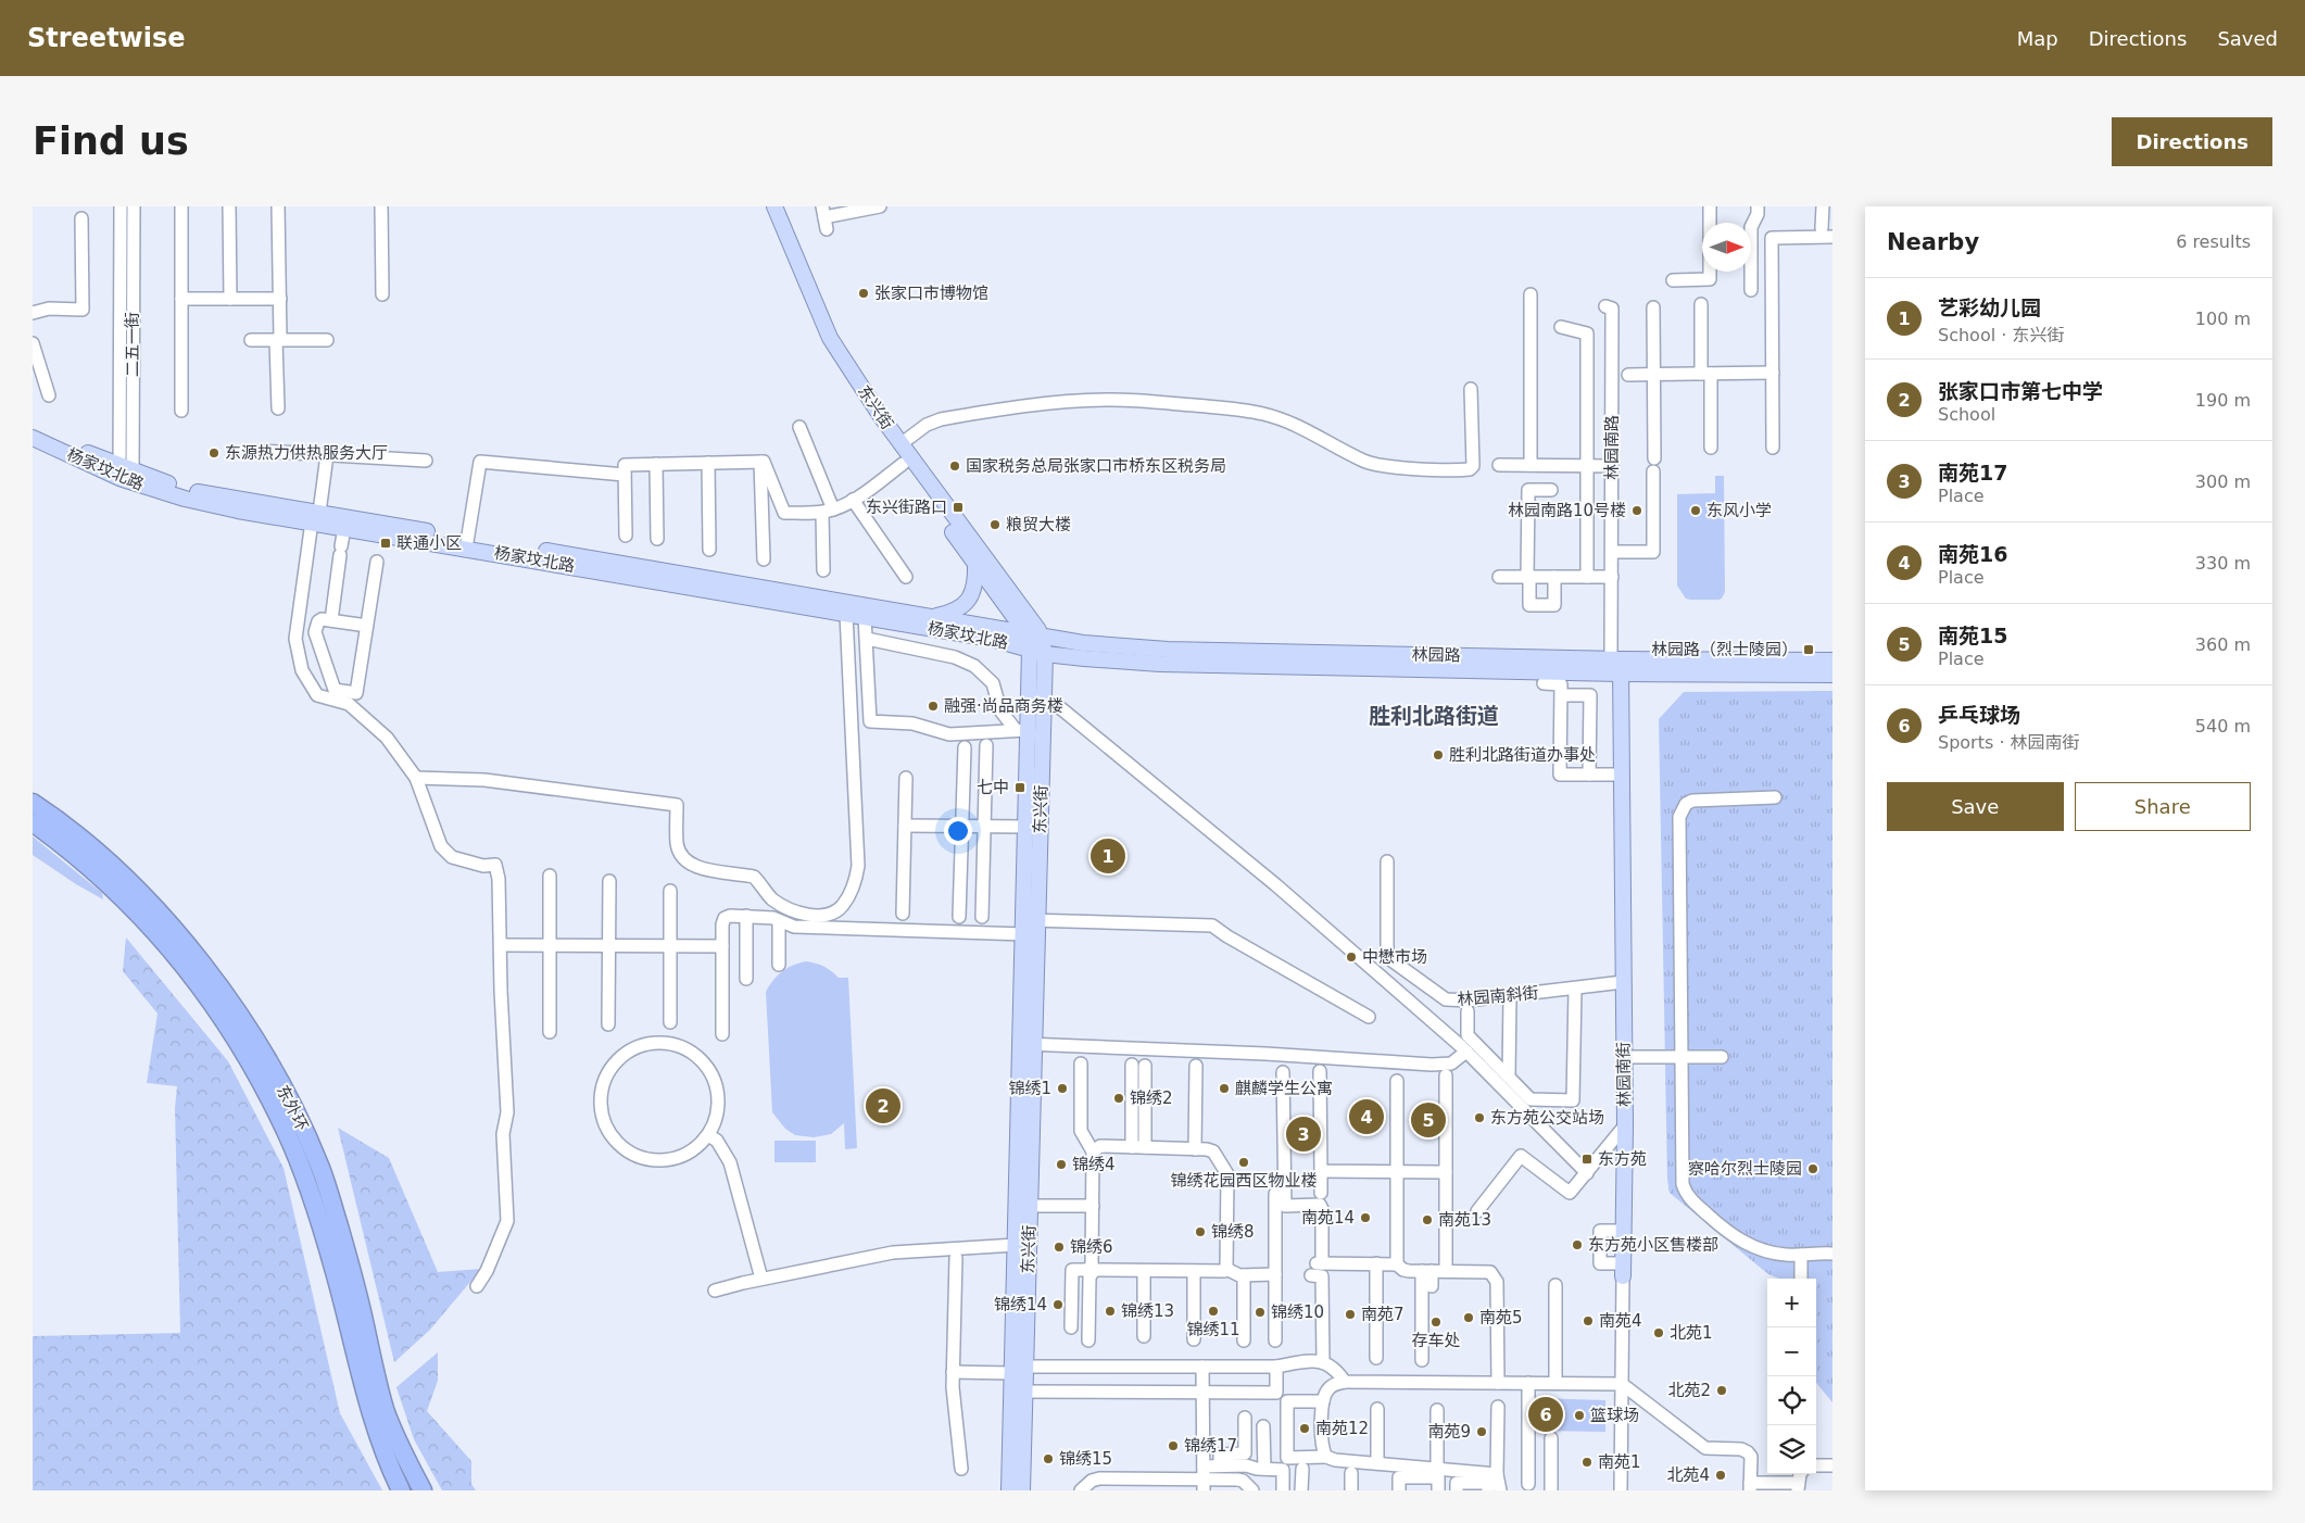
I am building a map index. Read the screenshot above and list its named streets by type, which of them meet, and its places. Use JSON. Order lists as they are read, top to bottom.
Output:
{
  "streets": {
    "highway": ["东外环"],
    "main road": [
      "东兴街",
      "杨家坟北路",
      "林园路",
      "林园南街"
    ],
    "street": ["二五一街", "林园南路", "林园南斜街"]
  },
  "crossings": [
    ["二五一街", "杨家坟北路"],
    ["东兴街", "杨家坟北路"],
    ["东兴街", "林园路"],
    ["林园南路", "林园路"],
    ["林园南路", "林园南街"],
    ["杨家坟北路", "林园路"],
    ["林园路", "林园南街"],
    ["林园南斜街", "林园南街"]
  ],
  "districts": ["胜利北路街道"],
  "places": {
    "other": [
      "张家口市博物馆",
      "东源热力供热服务大厅",
      "国家税务总局张家口市桥东区税务局",
      "林园南路10号楼",
      "东风小学",
      "粮贸大楼",
      "融强·尚品商务楼",
      "胜利北路街道办事处",
      "中懋市场",
      "锦绣1",
      "麒麟学生公寓",
      "锦绣2",
      "东方苑公交站场",
      "锦绣花园西区物业楼",
      "锦绣4",
      "察哈尔烈士陵园",
      "南苑14",
      "南苑13",
      "锦绣8",
      "东方苑小区售楼部",
      "锦绣6",
      "锦绣14",
      "锦绣13",
      "锦绣11",
      "锦绣10",
      "南苑7",
      "南苑5",
      "南苑4",
      "存车处",
      "北苑1",
      "北苑2",
      "篮球场",
      "南苑12",
      "南苑9",
      "锦绣17",
      "锦绣15",
      "南苑1",
      "北苑4"
    ],
    "transit": [
      "东兴街路口",
      "联通小区",
      "林园路（烈士陵园）",
      "七中",
      "东方苑"
    ]
  },
  "north": "right",
  "page": {
    "header": "Streetwise",
    "nav": ["Map", "Directions", "Saved"],
    "buttons": [
      "Directions",
      ["Save", "Share"]
    ],
    "title": "Find us",
    "heading": ["Nearby", "6 results"],
    "list": [
      {
        "mark": "1",
        "name": "艺彩幼儿园",
        "note": "School · 东兴街",
        "value": "100 m"
      },
      {
        "mark": "2",
        "name": "张家口市第七中学",
        "note": "School",
        "value": "190 m"
      },
      {
        "mark": "3",
        "name": "南苑17",
        "note": "Place",
        "value": "300 m"
      },
      {
        "mark": "4",
        "name": "南苑16",
        "note": "Place",
        "value": "330 m"
      },
      {
        "mark": "5",
        "name": "南苑15",
        "note": "Place",
        "value": "360 m"
      },
      {
        "mark": "6",
        "name": "乒乓球场",
        "note": "Sports · 林园南街",
        "value": "540 m"
      }
    ],
    "pins": [
      "1",
      "2",
      "4",
      "5",
      "3",
      "6"
    ],
    "map_buttons": ["+", "−"]
  }
}
